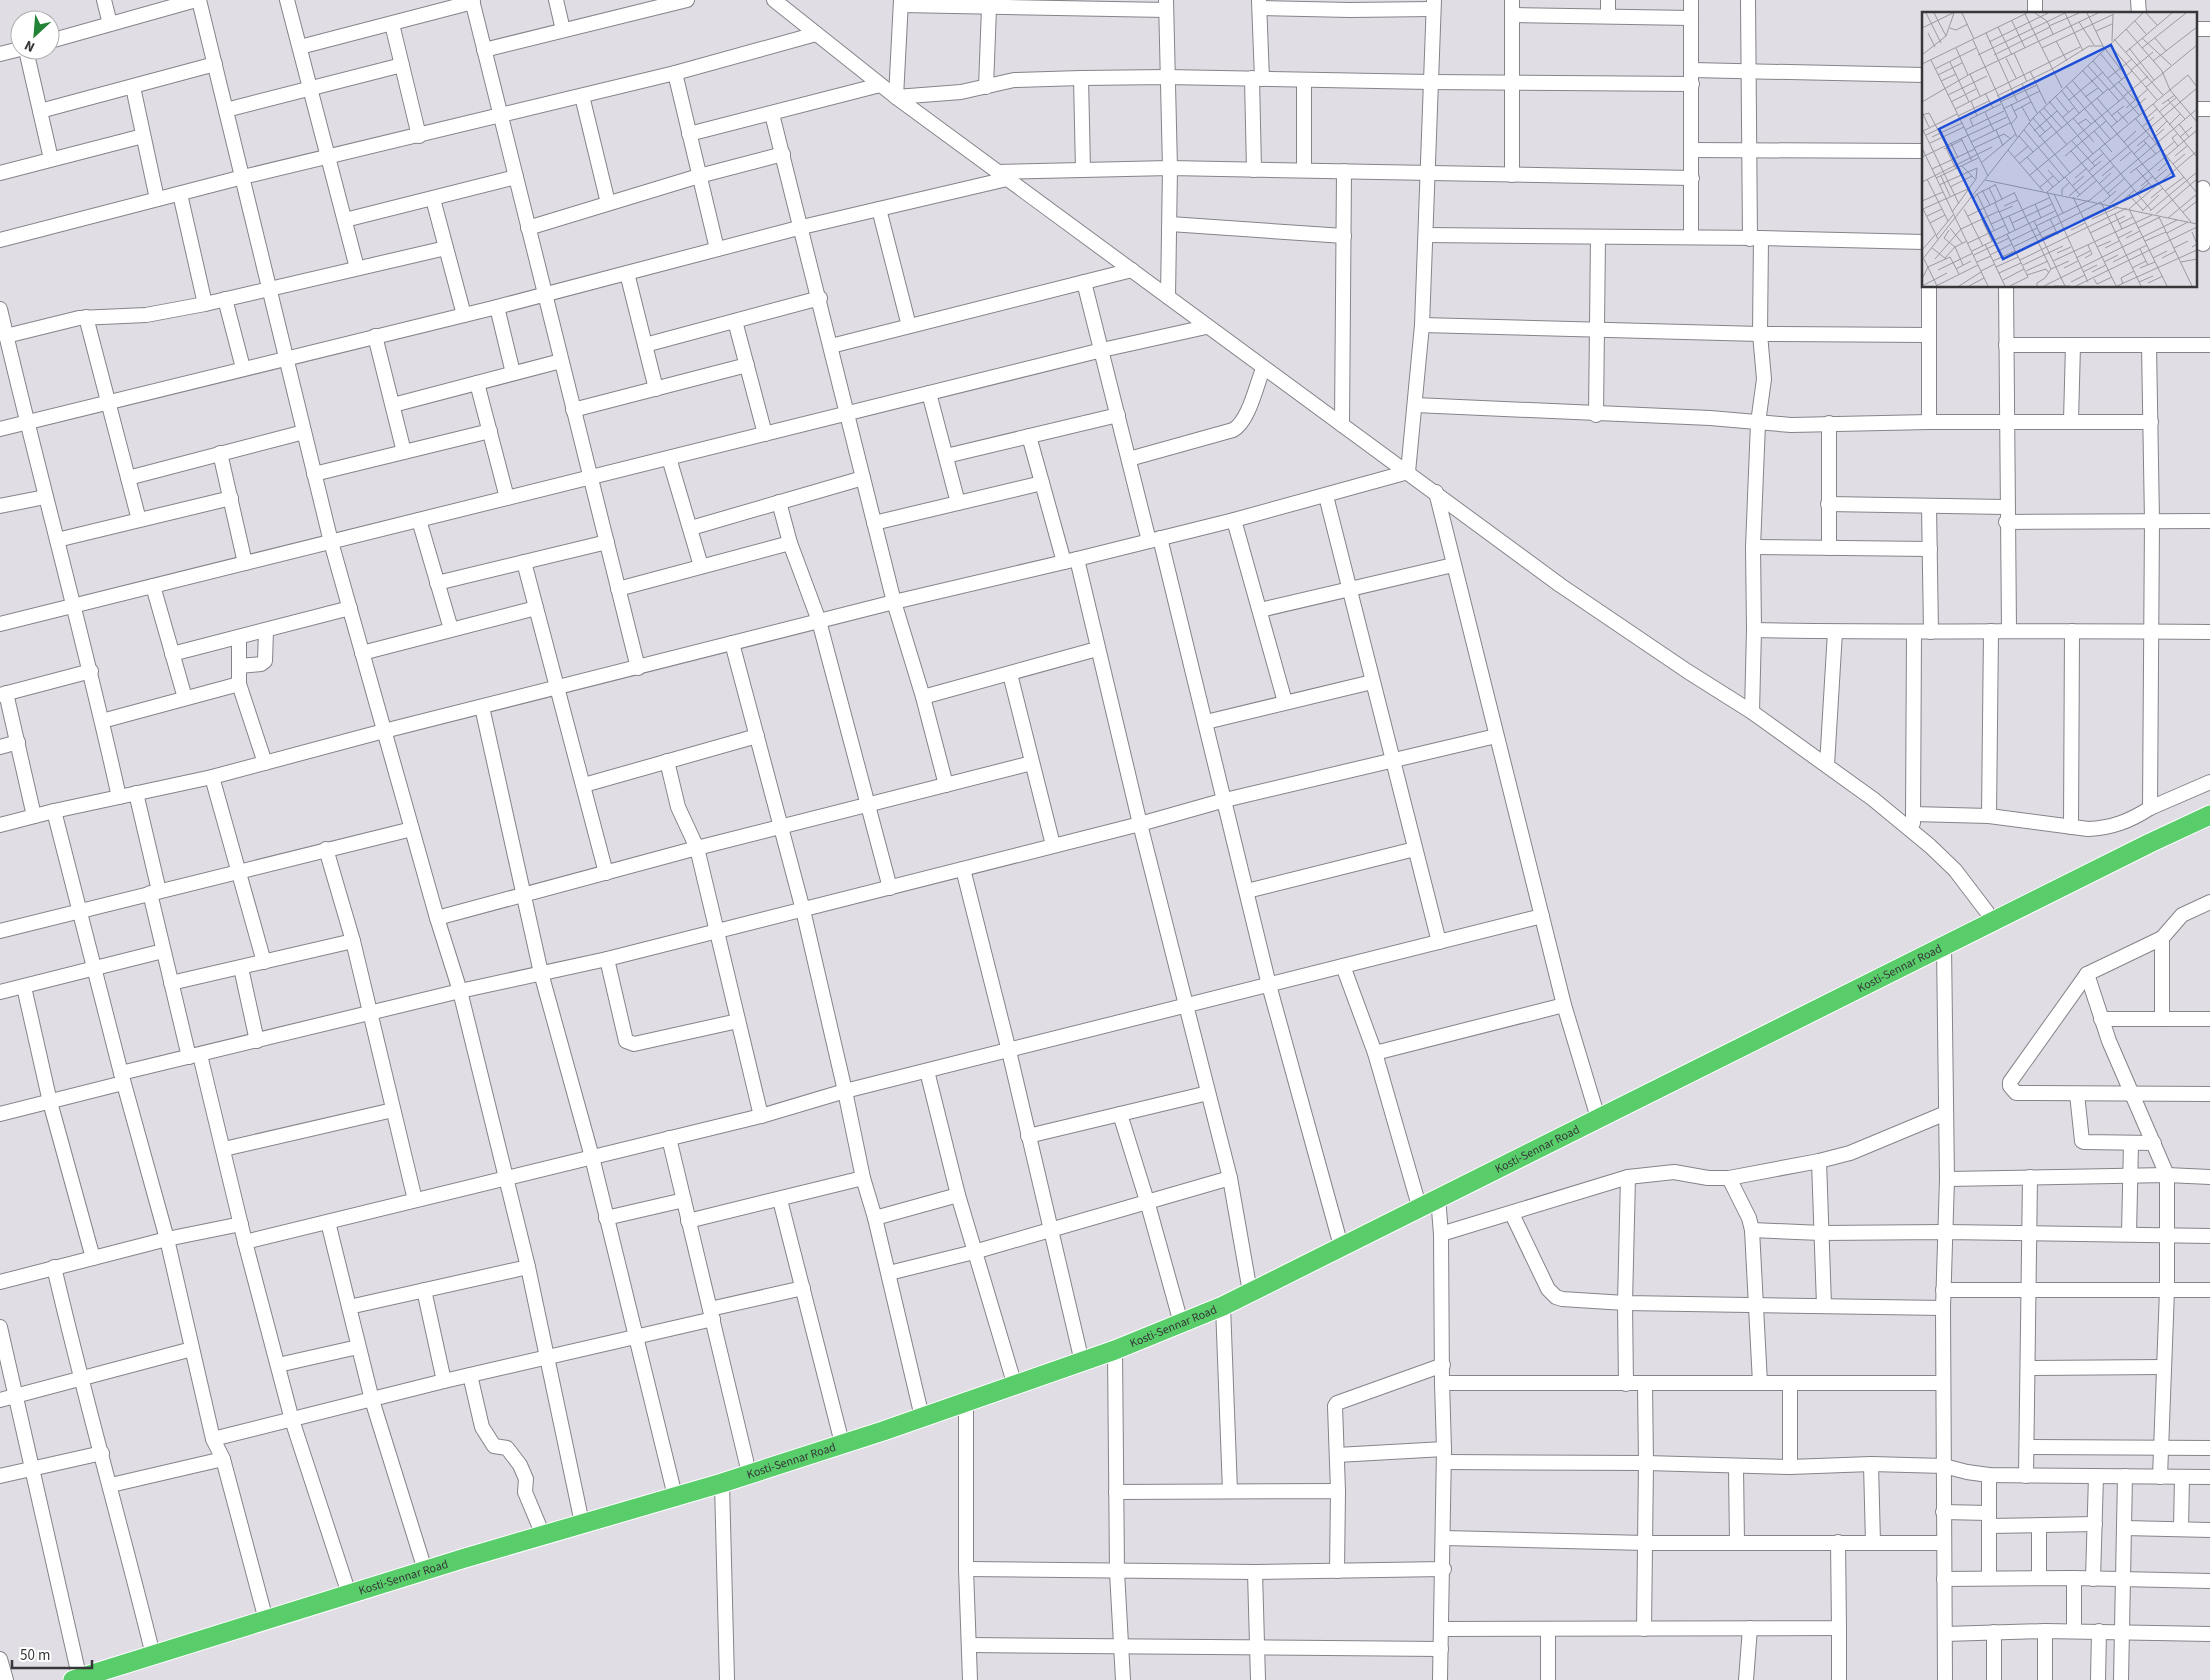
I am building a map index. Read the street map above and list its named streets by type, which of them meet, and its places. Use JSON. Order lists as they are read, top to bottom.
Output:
{
  "streets": {
    "highway": ["Kosti-Sennar Road"]
  },
  "scale_bar": "50 m",
  "north": "bottom left"
}
